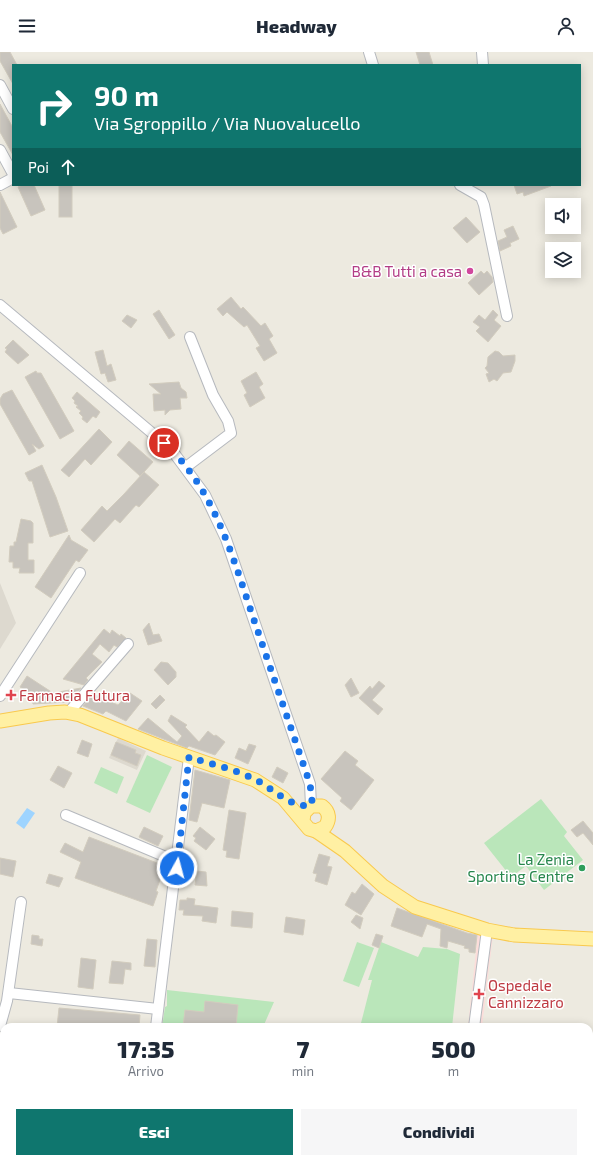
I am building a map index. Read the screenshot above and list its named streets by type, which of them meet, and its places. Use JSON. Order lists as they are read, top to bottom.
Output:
{
  "places": {
    "other": ["B&B Tutti a casa", "La Zenia Sporting Centre"],
    "health": ["Farmacia Futura", "Ospedale Cannizzaro"]
  },
  "page": {
    "header": "Headway",
    "turn": ["90 m", "Via Sgroppillo / Via Nuovalucello"],
    "then": "Poi",
    "eta": [
      "17:35",
      "Arrivo",
      "7",
      "min",
      "500",
      "m"
    ],
    "buttons": ["Esci", "Condividi"]
  }
}
